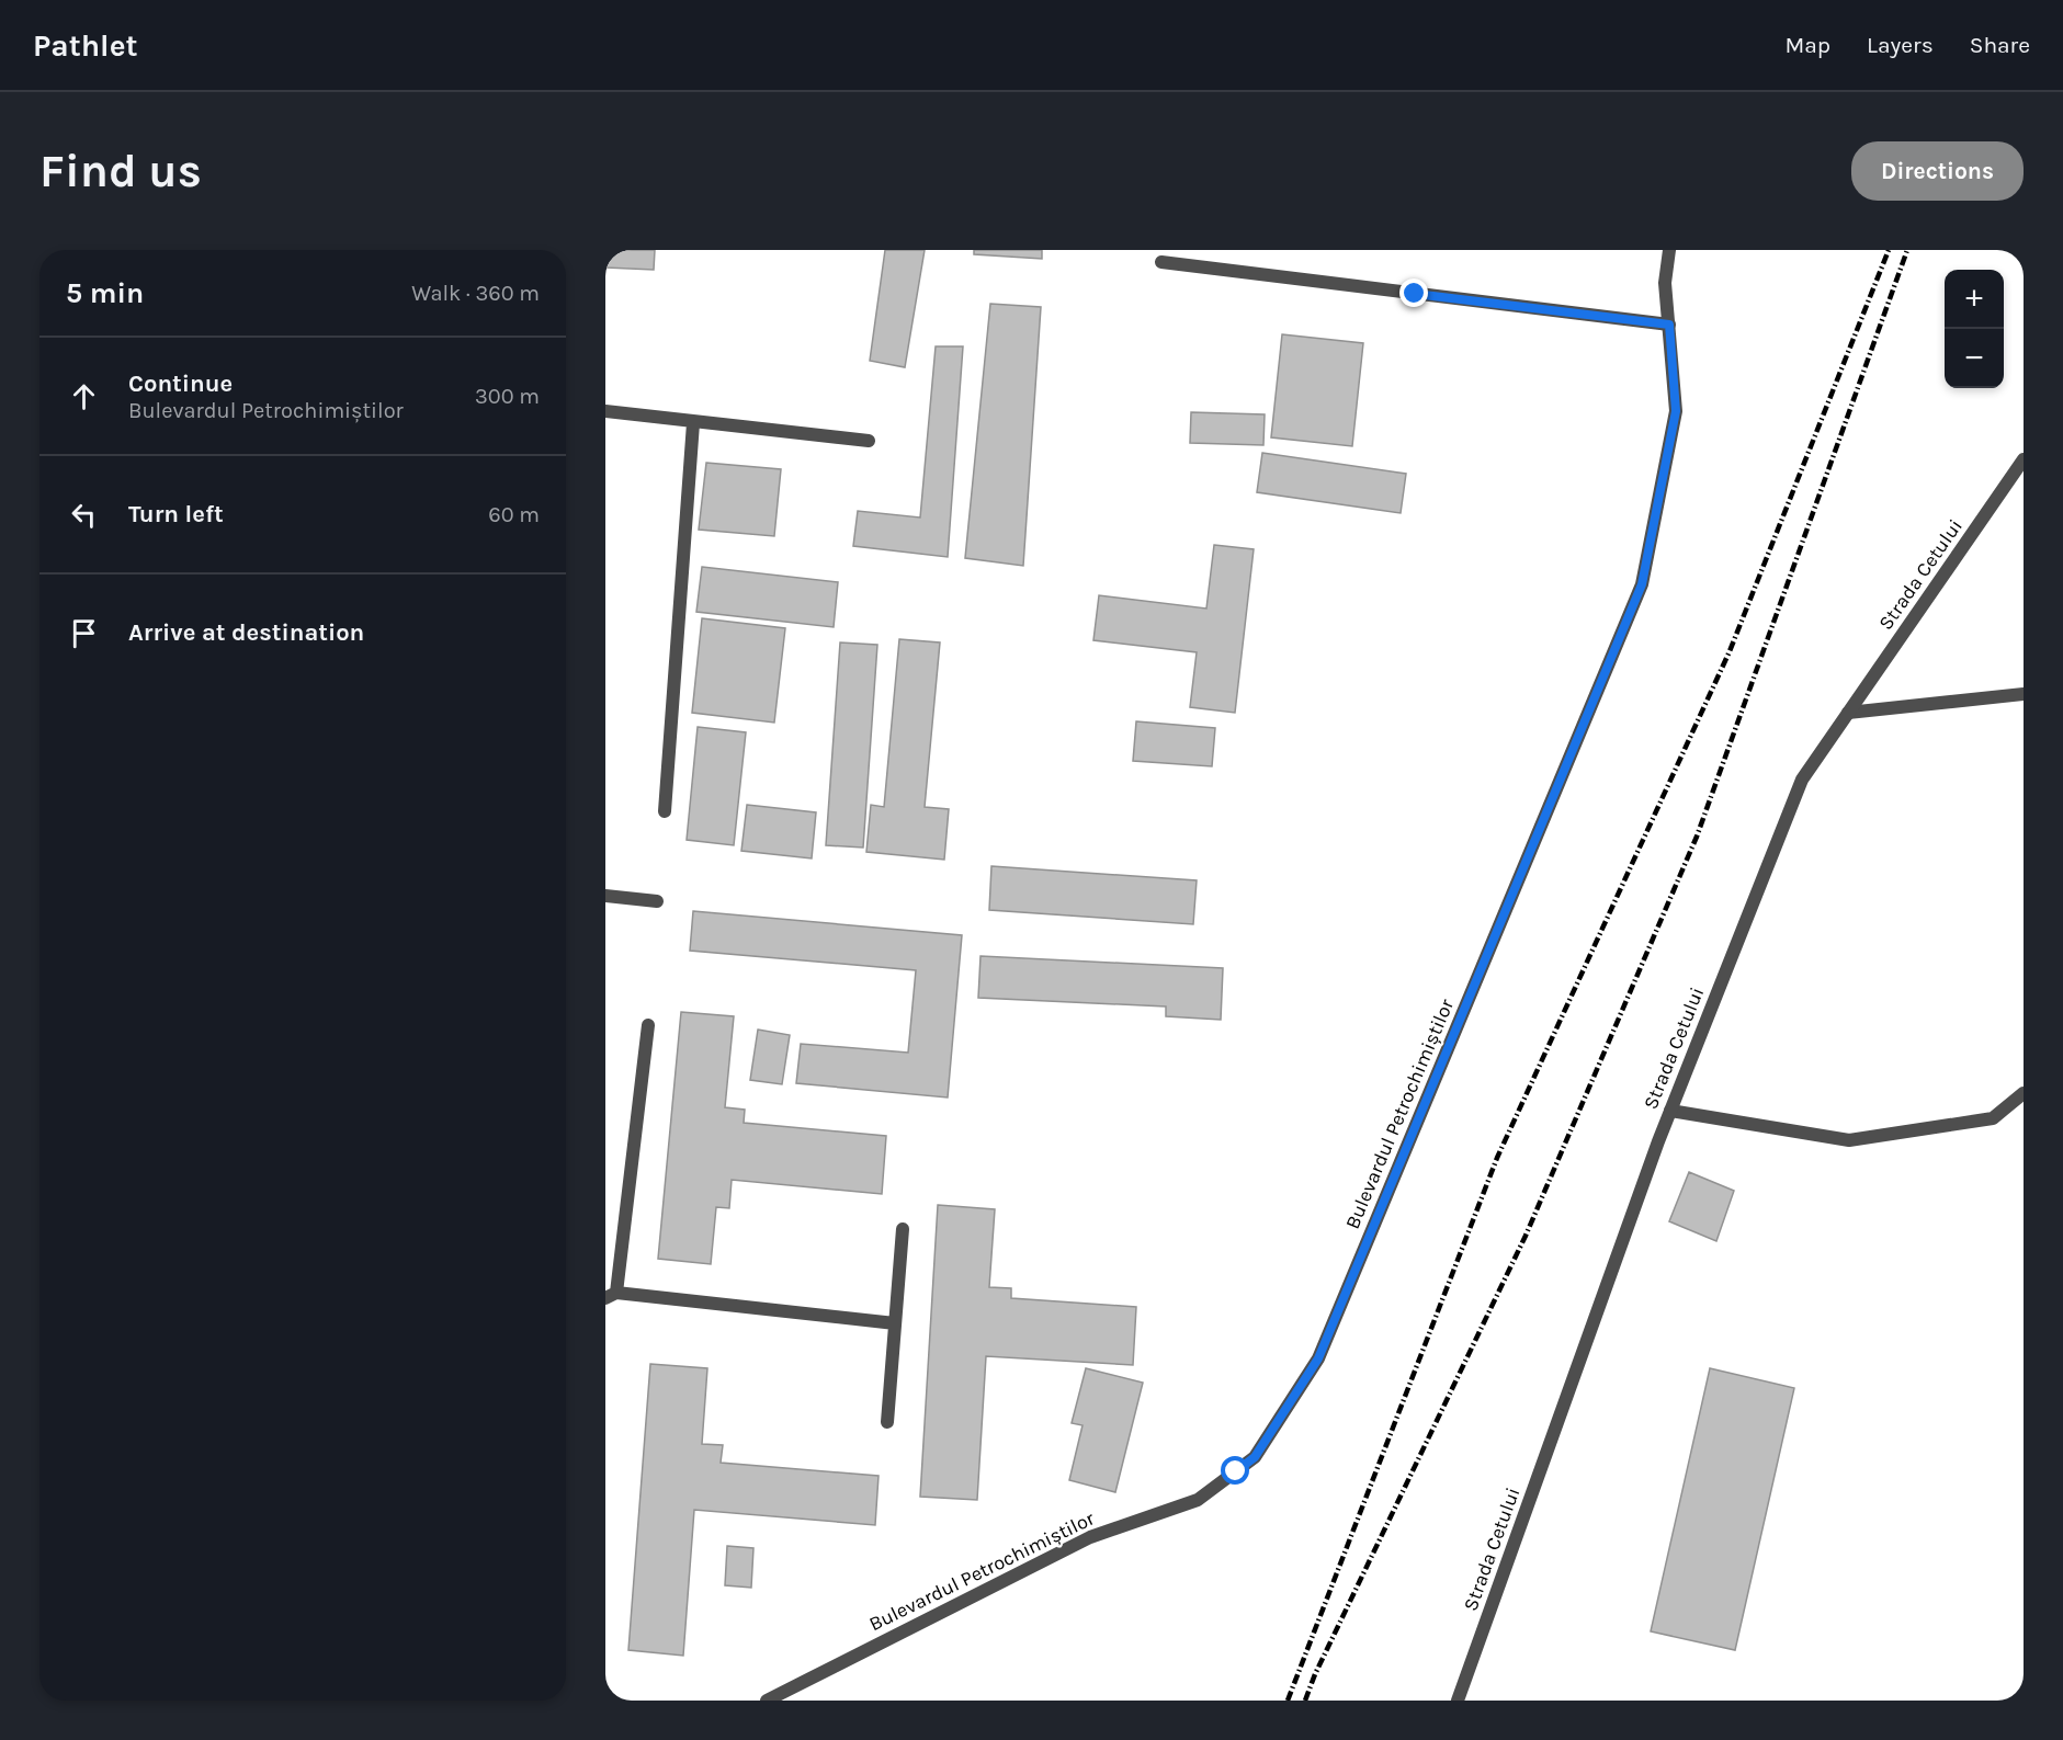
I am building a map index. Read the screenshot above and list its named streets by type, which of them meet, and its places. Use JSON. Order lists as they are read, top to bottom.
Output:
{
  "streets": {
    "street": ["Strada Cetului", "Bulevardul Petrochimiștilor"]
  },
  "page": {
    "header": "Pathlet",
    "nav": ["Map", "Layers", "Share"],
    "buttons": "Directions",
    "title": "Find us",
    "heading": ["5 min", "Walk · 360 m"],
    "map_buttons": ["+", "−"],
    "list": [
      ["Continue", "Bulevardul Petrochimiștilor", "300 m"],
      ["Turn left", "60 m"],
      "Arrive at destination"
    ]
  }
}
